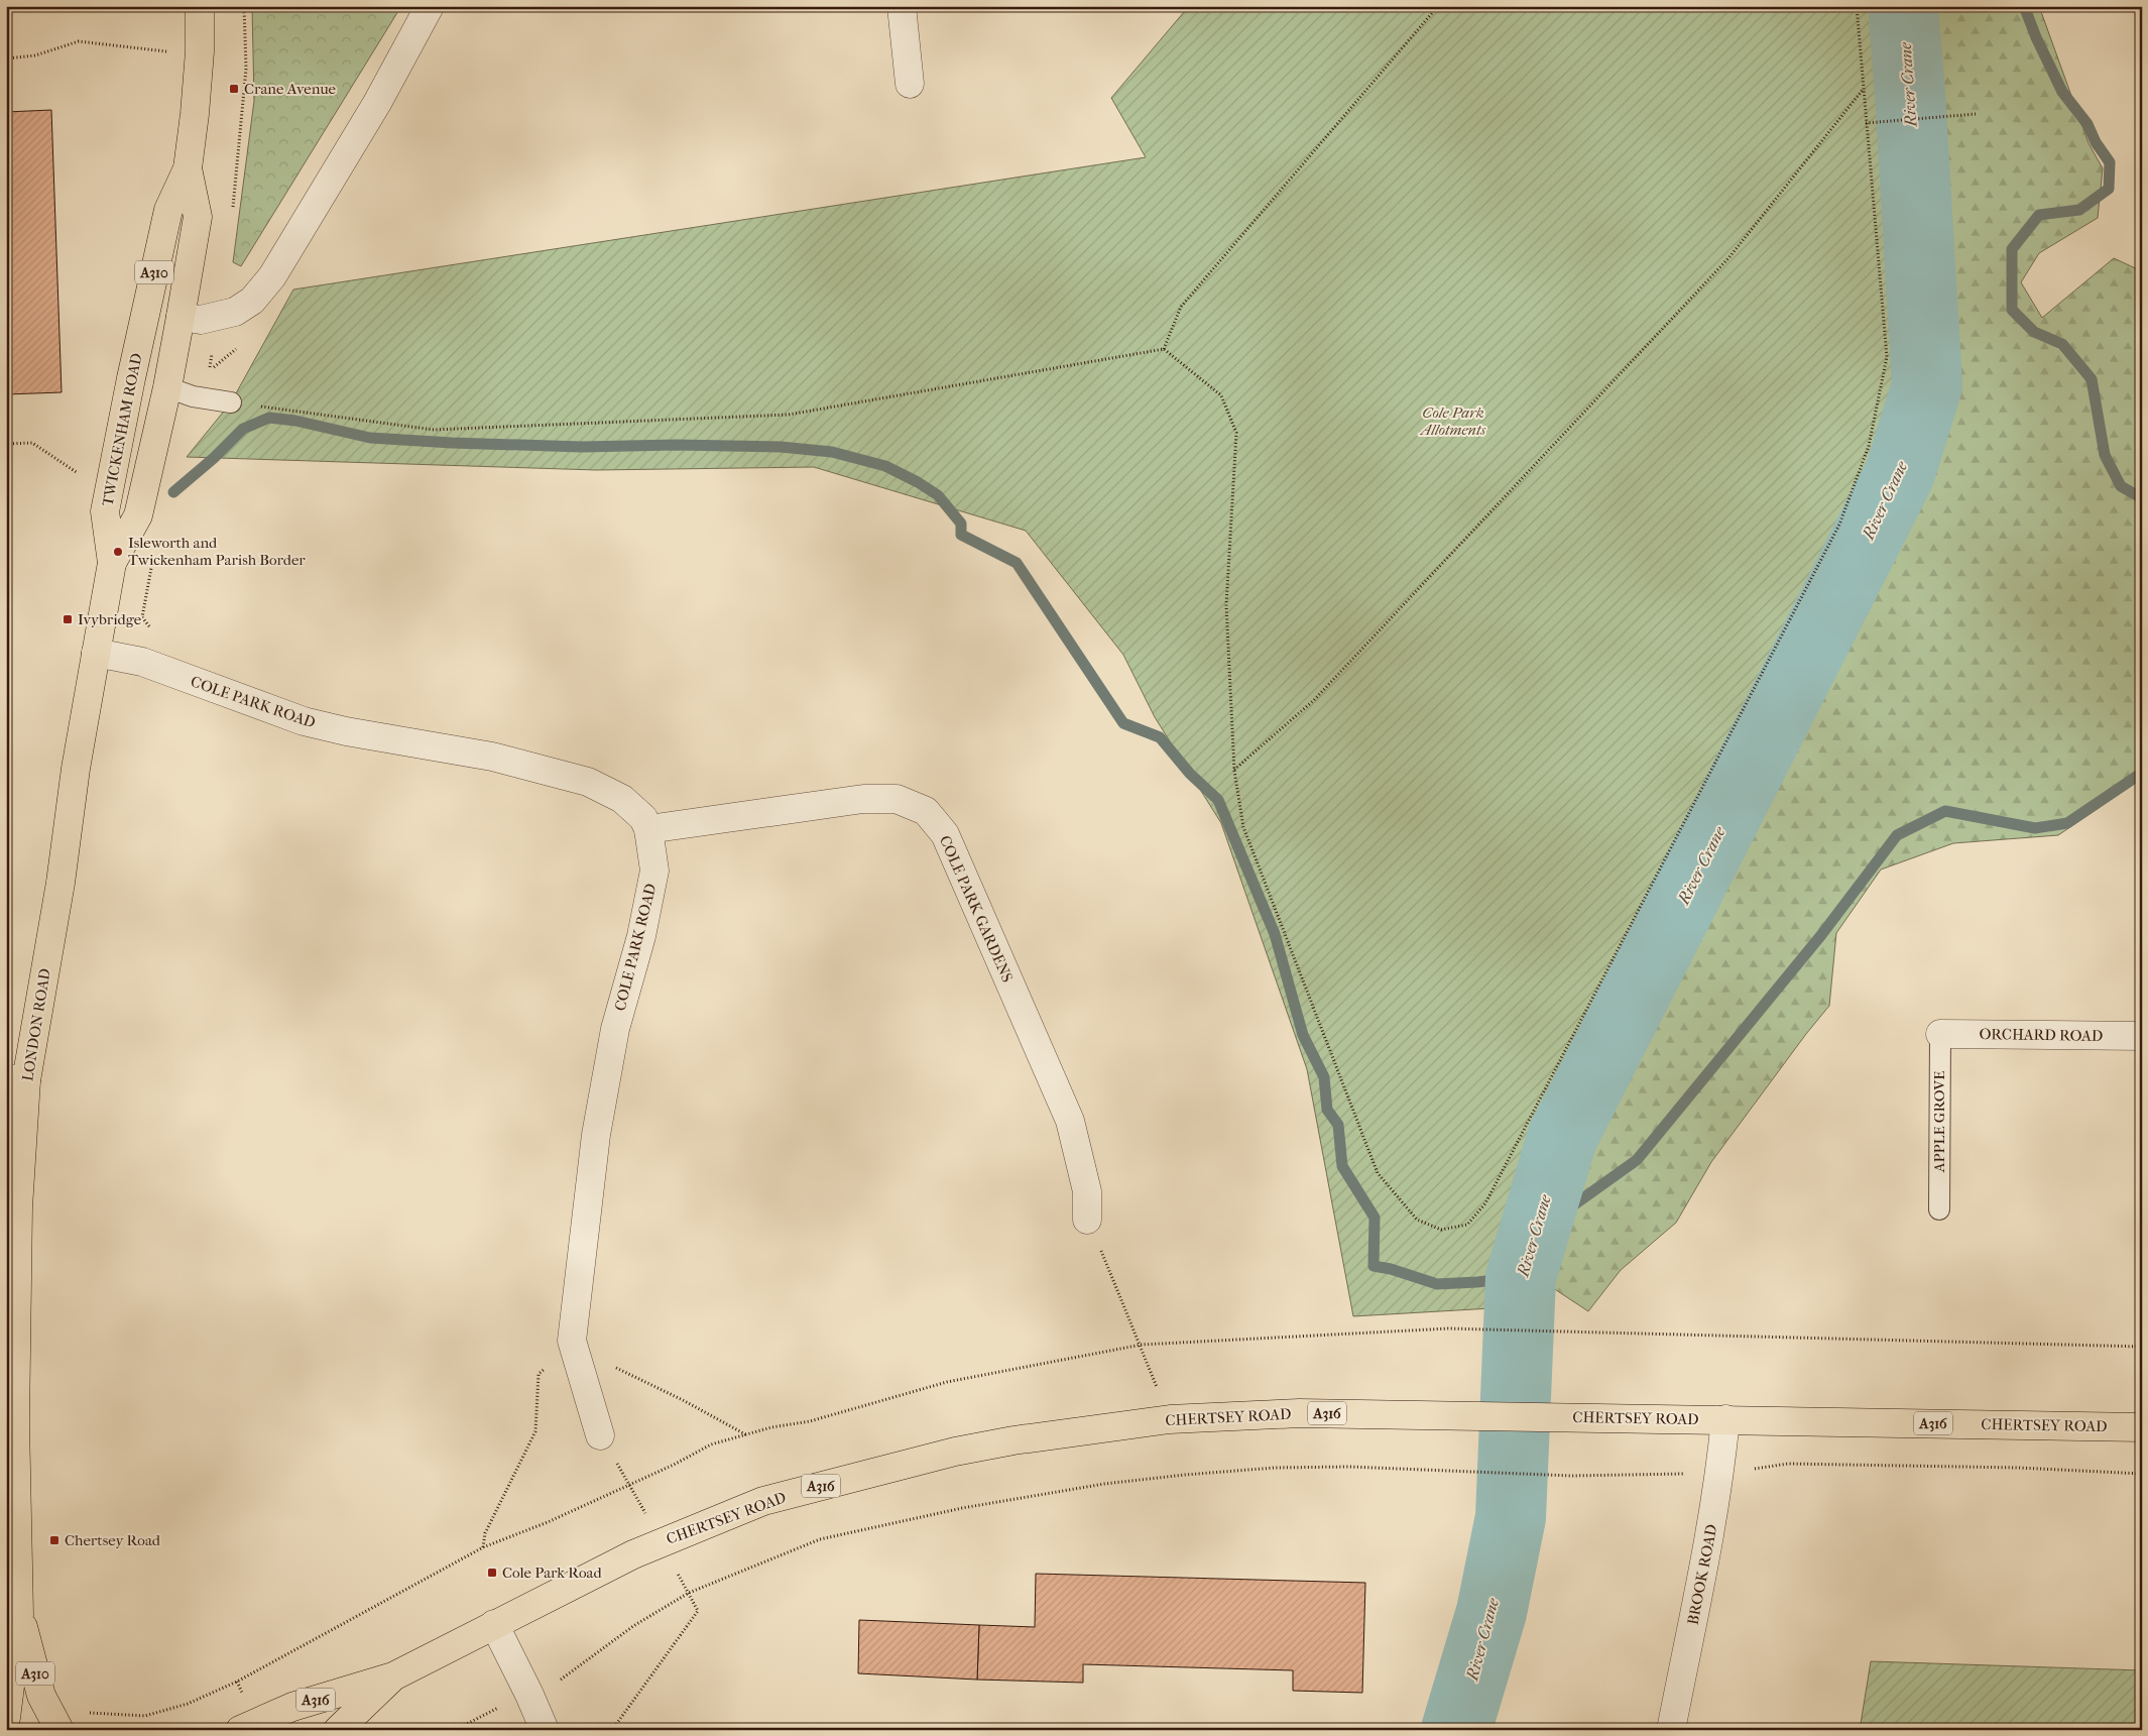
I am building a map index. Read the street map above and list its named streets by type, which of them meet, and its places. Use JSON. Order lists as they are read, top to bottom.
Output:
{
  "streets": {
    "main road": [
      "A310",
      "TWICKENHAM ROAD",
      "LONDON ROAD",
      "A316",
      "CHERTSEY ROAD"
    ],
    "street": [
      "COLE PARK ROAD",
      "COLE PARK GARDENS",
      "ORCHARD ROAD",
      "BROOK ROAD"
    ],
    "lane": ["APPLE GROVE"]
  },
  "crossings": [
    ["TWICKENHAM ROAD", "LONDON ROAD"],
    ["COLE PARK ROAD", "COLE PARK GARDENS"],
    ["COLE PARK ROAD", "LONDON ROAD"],
    ["ORCHARD ROAD", "APPLE GROVE"],
    ["CHERTSEY ROAD", "BROOK ROAD"]
  ],
  "water": ["River Crane"],
  "parks": ["Cole Park Allotments"],
  "places": {
    "transit": [
      "Crane Avenue",
      "Ivybridge",
      "Chertsey Road",
      "Cole Park Road"
    ],
    "other": ["Isleworth and Twickenham Parish Border"]
  }
}
